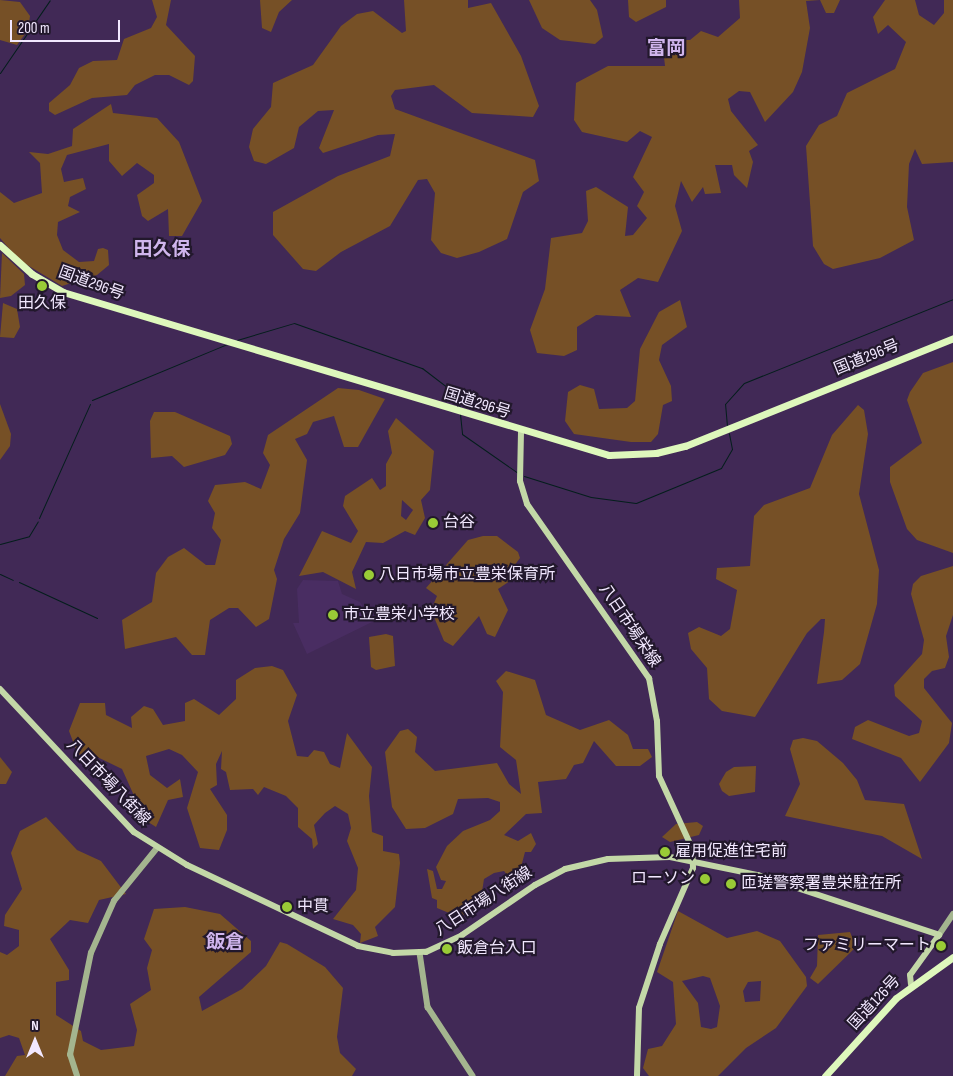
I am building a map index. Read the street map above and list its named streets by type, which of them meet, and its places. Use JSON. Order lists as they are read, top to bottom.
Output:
{
  "streets": {
    "highway": ["国道296号", "国道126号"],
    "main road": ["八日市場栄線", "八日市場八街線"]
  },
  "crossings": [
    ["国道296号", "八日市場栄線"],
    ["八日市場栄線", "八日市場八街線"]
  ],
  "districts": ["富岡", "田久保", "飯倉"],
  "places": [
    "田久保",
    "台谷",
    "八日市場市立豊栄保育所",
    "市立豊栄小学校",
    "雇用促進住宅前",
    "ローソン",
    "匝瑳警察署豊栄駐在所",
    "中貫",
    "ファミリーマート",
    "飯倉台入口"
  ],
  "scale_bar": "200 m",
  "north": "top"
}
